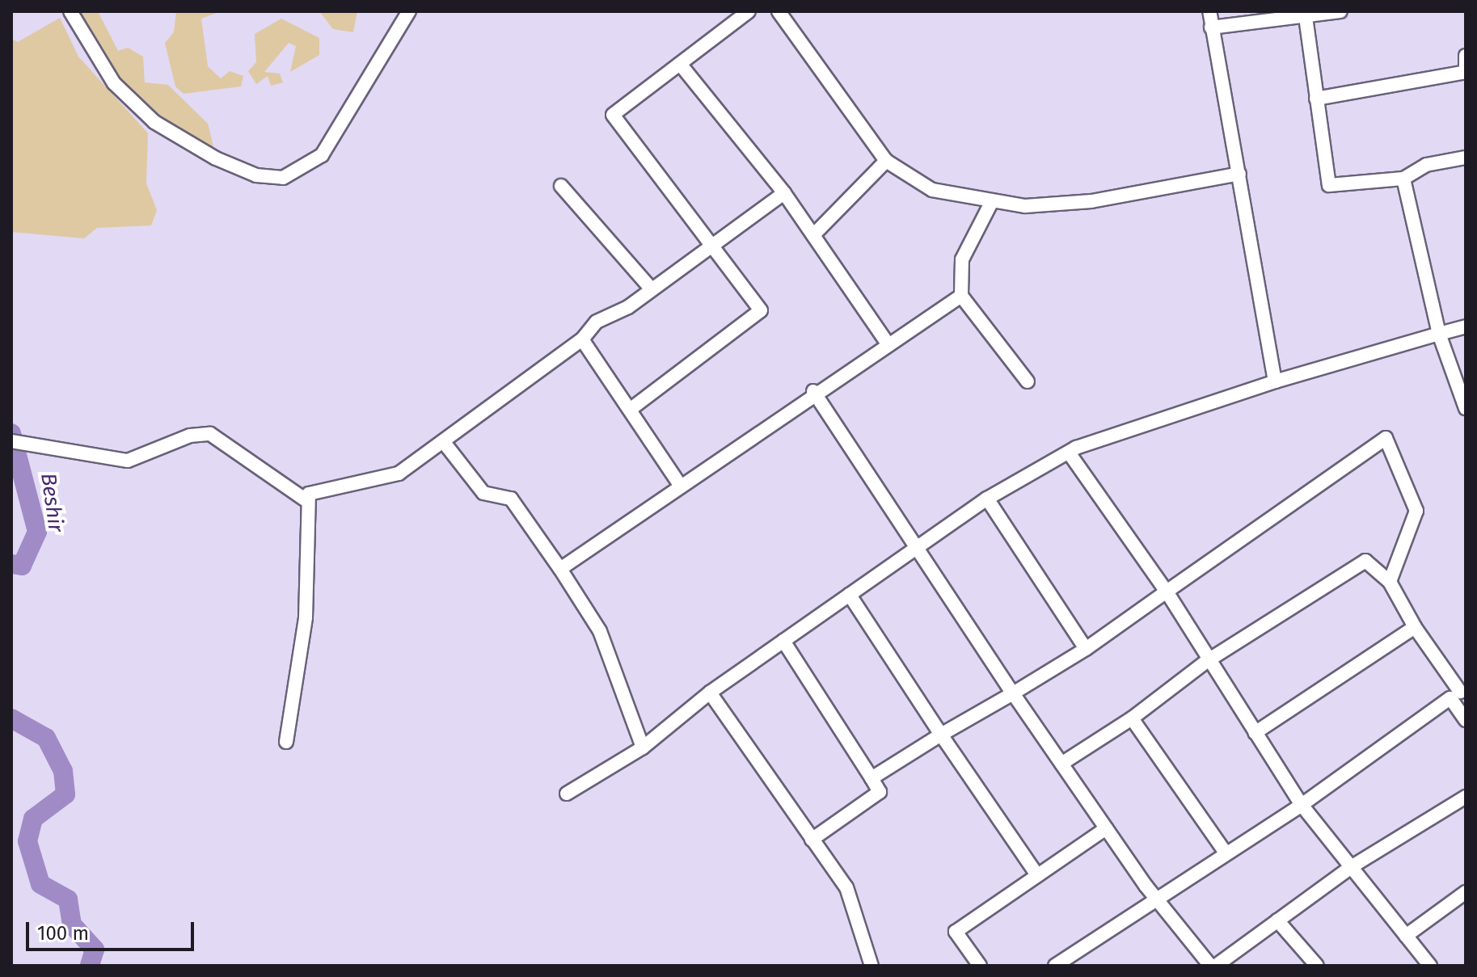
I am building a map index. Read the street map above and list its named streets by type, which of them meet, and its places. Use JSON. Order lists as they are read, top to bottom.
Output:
{
  "water": ["Beshir"],
  "scale_bar": "100 m"
}
